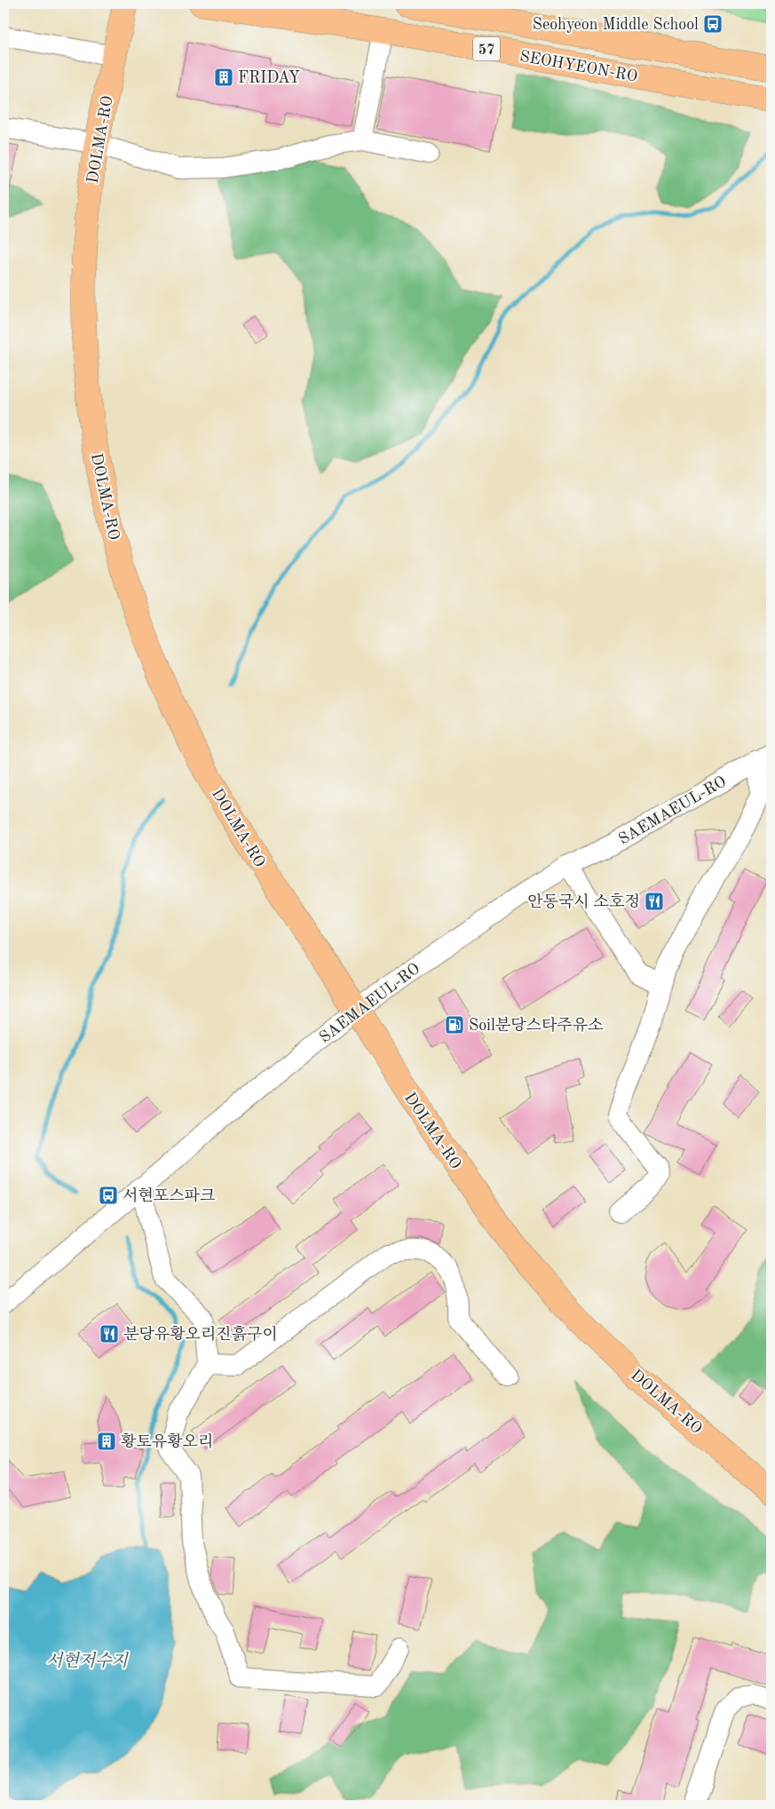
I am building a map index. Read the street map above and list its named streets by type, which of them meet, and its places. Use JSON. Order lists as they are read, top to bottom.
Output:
{
  "streets": {
    "main road": ["57", "SEOHYEON-RO", "DOLMA-RO"],
    "street": ["SAEMAEUL-RO"]
  },
  "crossings": [
    ["DOLMA-RO", "SAEMAEUL-RO"]
  ],
  "water": ["서현저수지"],
  "places": {
    "bus stop": ["Seohyeon Middle School", "서현포스파크"],
    "building": ["FRIDAY", "황토유황오리"],
    "restaurant": ["안동국시 소호정", "분당유황오리진흙구이"],
    "fuel station": ["Soil분당스타주유소"]
  }
}
